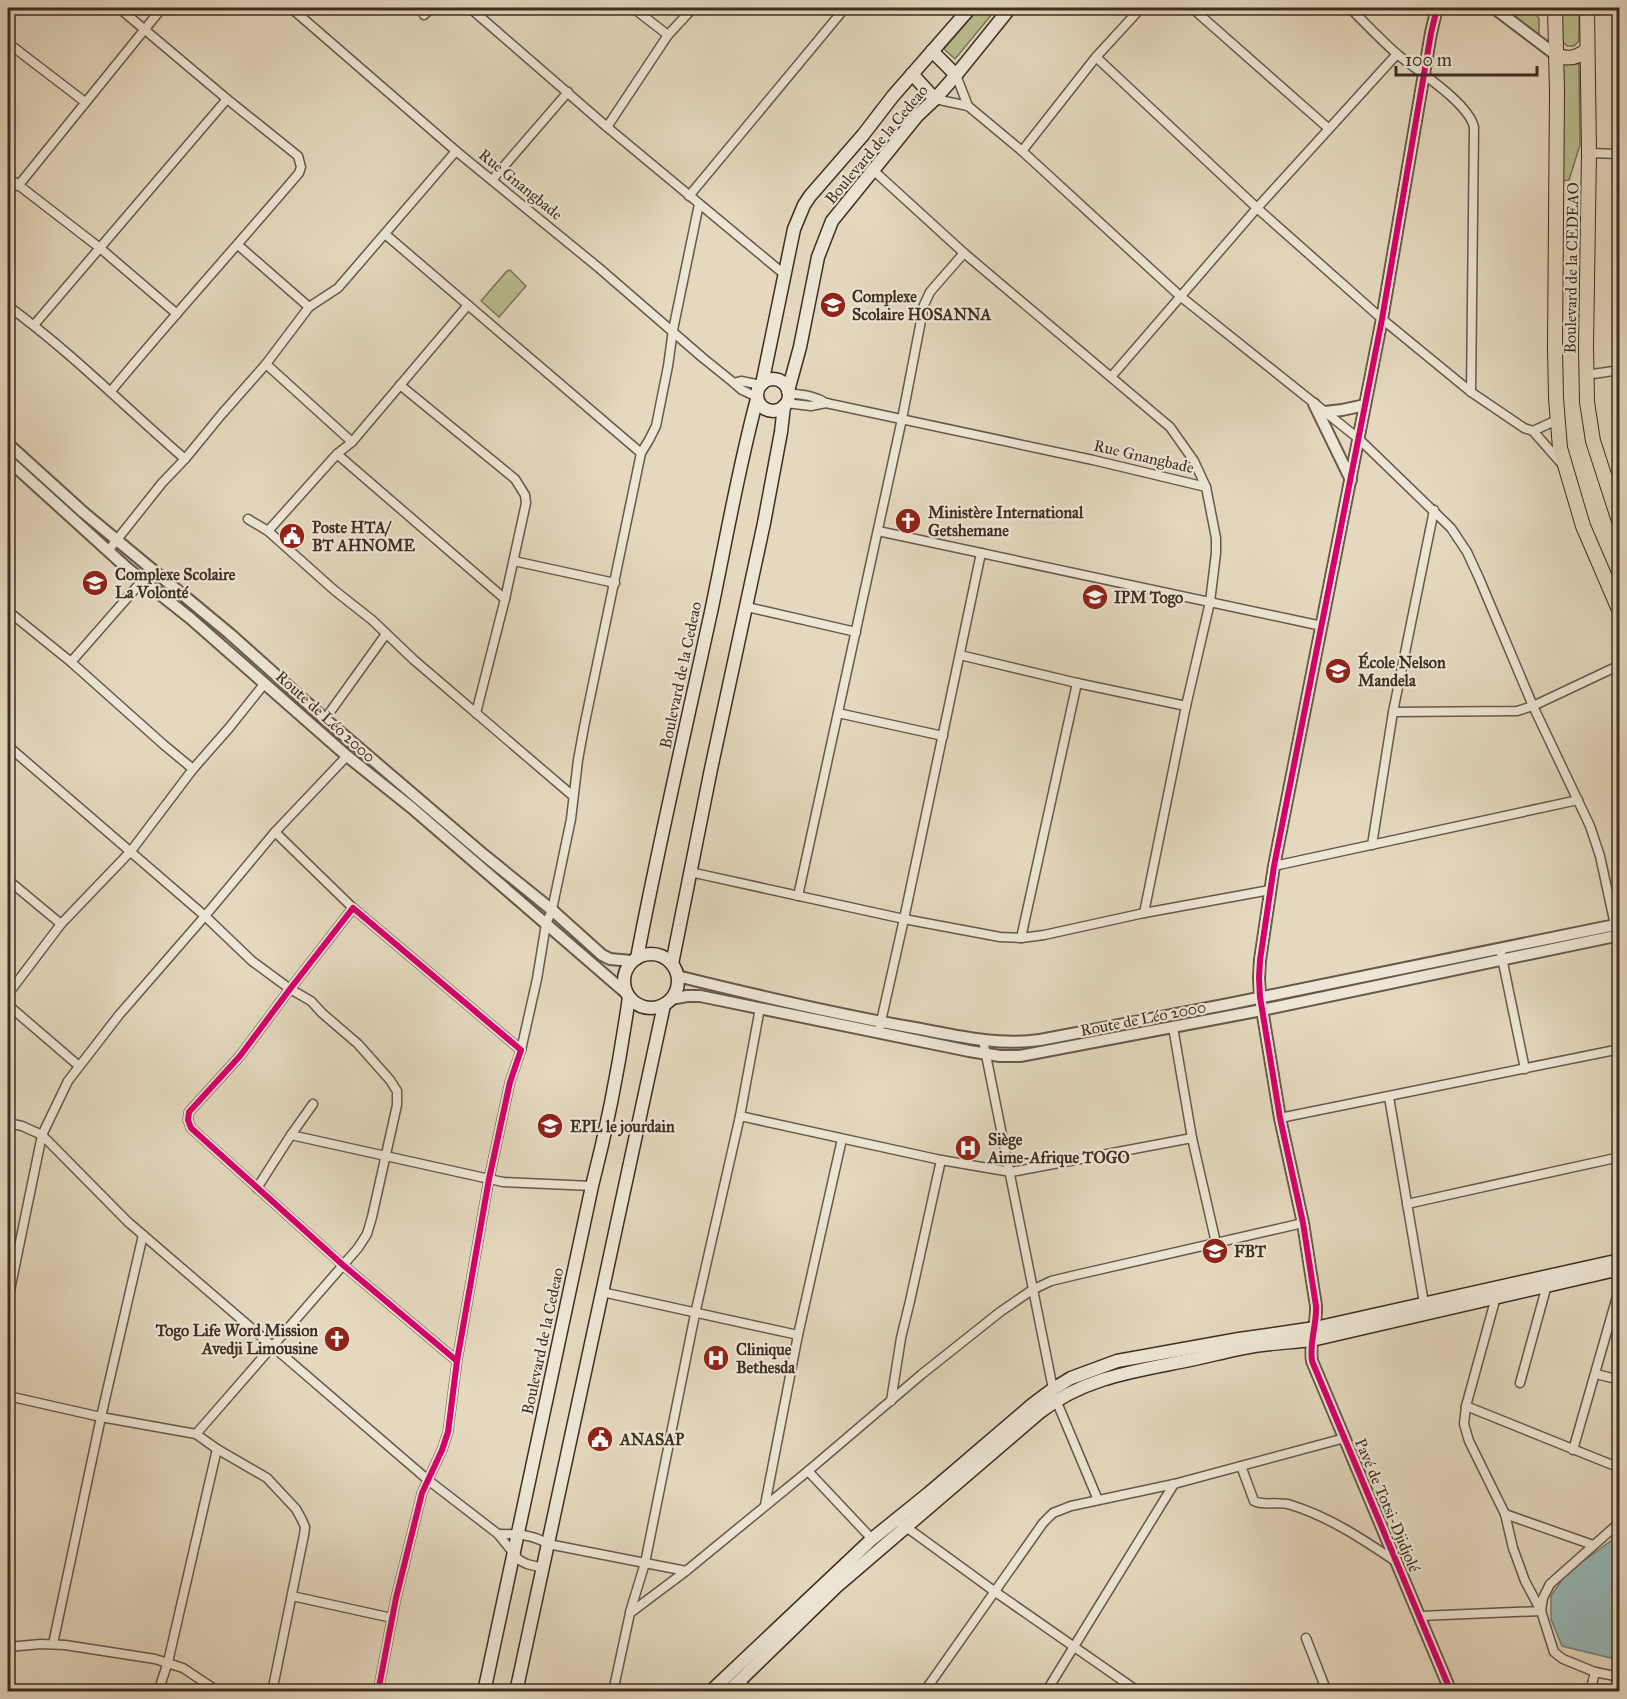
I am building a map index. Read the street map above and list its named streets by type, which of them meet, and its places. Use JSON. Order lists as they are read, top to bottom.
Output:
{
  "streets": {
    "main road": ["Boulevard de la Cedeao", "Boulevard de la CEDEAO"],
    "street": ["Rue Gnangbade", "Route de Léo 2000", "Pavé de Totsi-Djidjolé"]
  },
  "crossings": [
    ["Boulevard de la Cedeao", "Rue Gnangbade"],
    ["Boulevard de la Cedeao", "Route de Léo 2000"],
    ["Route de Léo 2000", "Pavé de Totsi-Djidjolé"]
  ],
  "places": {
    "school or university": [
      "Complexe Scolaire HOSANNA",
      "Complexe Scolaire La Volonté",
      "IPM Togo",
      "École Nelson Mandela",
      "EPL le jourdain",
      "FBT"
    ],
    "church": ["Ministère International Getshemane", "Togo Life Word Mission Avedji Limousine"],
    "public building": ["Poste HTA/ BT AHNOME", "ANASAP"],
    "hospital": ["Siège Aime-Afrique TOGO", "Clinique Bethesda"]
  },
  "scale_bar": "100 m"
}
